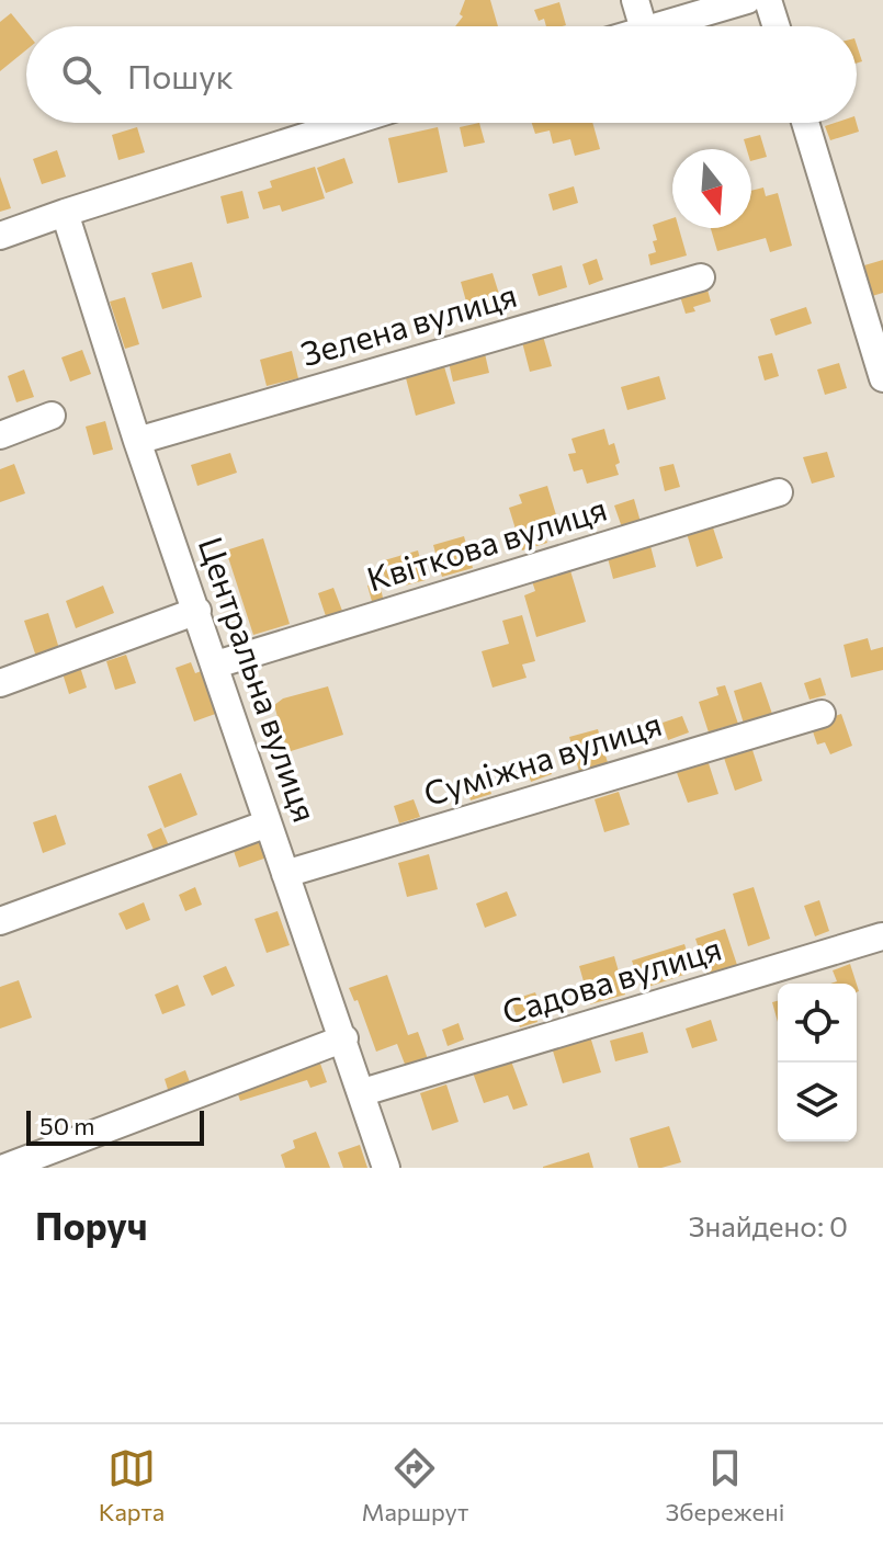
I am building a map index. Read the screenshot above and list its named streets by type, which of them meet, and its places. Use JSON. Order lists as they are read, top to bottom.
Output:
{
  "streets": {
    "street": [
      "Зелена вулиця",
      "Квіткова вулиця",
      "Центральна вулиця",
      "Суміжна вулиця",
      "Садова вулиця"
    ]
  },
  "crossings": [
    ["Зелена вулиця", "Центральна вулиця"],
    ["Квіткова вулиця", "Центральна вулиця"],
    ["Центральна вулиця", "Суміжна вулиця"],
    ["Центральна вулиця", "Садова вулиця"]
  ],
  "scale_bar": "50 m",
  "north": "bottom",
  "page": {
    "search": "Пошук",
    "scale": "50 m",
    "heading": ["Поруч", "Знайдено: 0"],
    "nav": ["Карта", "Маршрут", "Збережені"]
  }
}
